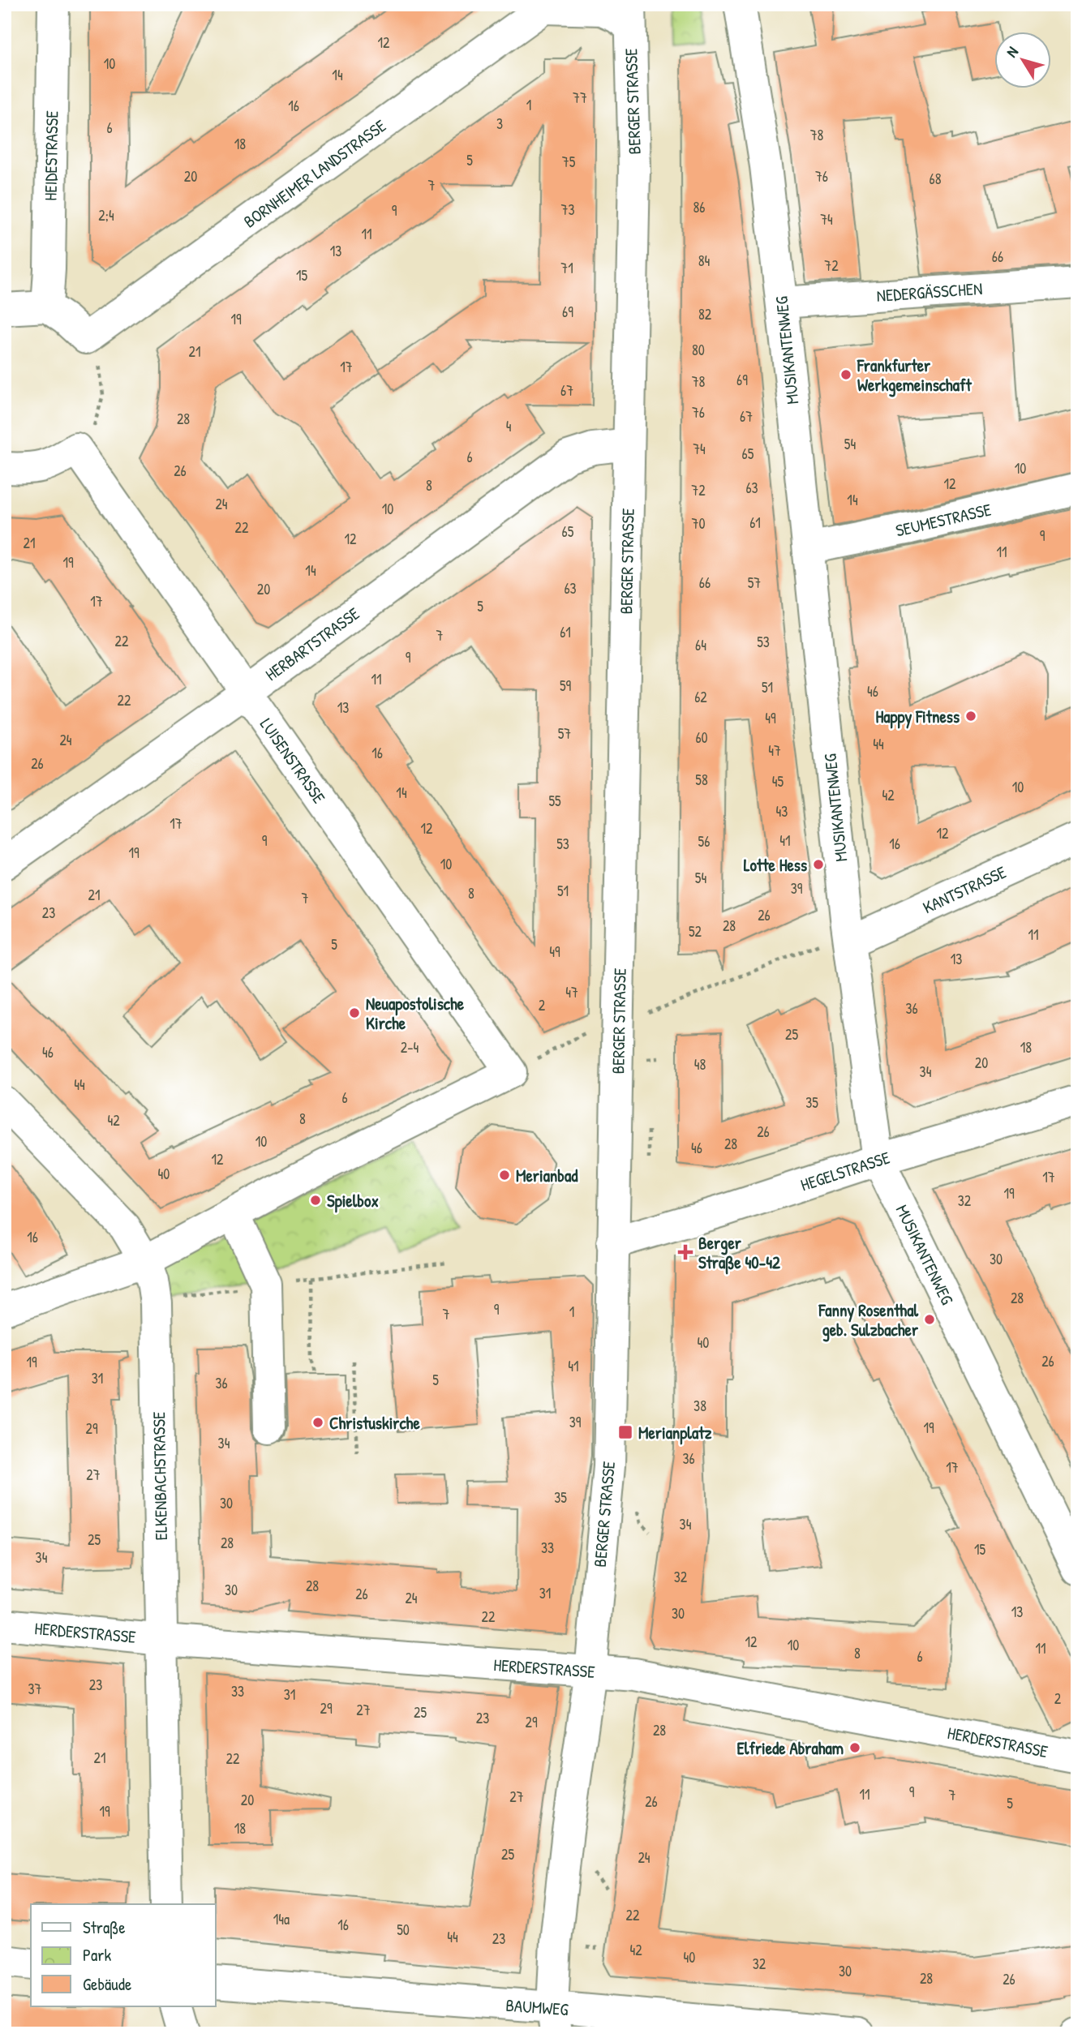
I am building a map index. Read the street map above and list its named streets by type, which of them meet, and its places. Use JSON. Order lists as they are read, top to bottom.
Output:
{
  "streets": {
    "street": [
      "BERGER STRASSE",
      "HEIDESTRASSE",
      "BORNHEIMER LANDSTRASSE",
      "NEDERGÄSSCHEN",
      "MUSIKANTENWEG",
      "SEUMESTRASSE",
      "HERBARTSTRASSE",
      "LUISENSTRASSE",
      "KANTSTRASSE",
      "HEGELSTRASSE",
      "ELKENBACHSTRASSE",
      "HERDERSTRASSE",
      "BAUMWEG"
    ]
  },
  "crossings": [
    ["BERGER STRASSE", "BORNHEIMER LANDSTRASSE"],
    ["BERGER STRASSE", "HERBARTSTRASSE"],
    ["BERGER STRASSE", "HEGELSTRASSE"],
    ["BERGER STRASSE", "HERDERSTRASSE"],
    ["BERGER STRASSE", "BAUMWEG"],
    ["NEDERGÄSSCHEN", "MUSIKANTENWEG"],
    ["MUSIKANTENWEG", "SEUMESTRASSE"],
    ["MUSIKANTENWEG", "KANTSTRASSE"],
    ["MUSIKANTENWEG", "HEGELSTRASSE"],
    ["HERBARTSTRASSE", "LUISENSTRASSE"],
    ["ELKENBACHSTRASSE", "HERDERSTRASSE"]
  ],
  "places": {
    "other": [
      "Frankfurter Werkgemeinschaft",
      "Happy Fitness",
      "Lotte Hess",
      "Neuapostolische Kirche",
      "Merianbad",
      "Spielbox",
      "Fanny Rosenthal geb. Sulzbacher",
      "Christuskirche",
      "Elfriede Abraham"
    ],
    "health": ["Berger Straße 40-42"],
    "transit": ["Merianplatz"]
  },
  "house_numbers": [
    "12",
    "10",
    "14",
    "77",
    "1",
    "16",
    "3",
    "6",
    "78",
    "18",
    "5",
    "75",
    "20",
    "76",
    "68",
    "7",
    "86",
    "73",
    "9",
    "2;4",
    "74",
    "11",
    "13",
    "66",
    "84",
    "72",
    "71",
    "15",
    "69",
    "82",
    "19",
    "80",
    "21",
    "17",
    "69",
    "78",
    "67",
    "76",
    "67",
    "28",
    "4",
    "54",
    "74",
    "65",
    "6",
    "10",
    "26",
    "12",
    "8",
    "63",
    "72",
    "14",
    "24",
    "10",
    "61",
    "70",
    "22",
    "65",
    "9",
    "12",
    "21",
    "11",
    "19",
    "14",
    "66",
    "57",
    "63",
    "20",
    "17",
    "5",
    "61",
    "7",
    "22",
    "53",
    "64",
    "9",
    "11",
    "59",
    "51",
    "46",
    "62",
    "22",
    "13",
    "49",
    "57",
    "60",
    "24",
    "44",
    "47",
    "16",
    "26",
    "58",
    "45",
    "10",
    "14",
    "42",
    "55",
    "43",
    "17",
    "12",
    "12",
    "9",
    "41",
    "56",
    "53",
    "16",
    "19",
    "10",
    "54",
    "39",
    "51",
    "8",
    "21",
    "7",
    "23",
    "26",
    "28",
    "52",
    "11",
    "5",
    "49",
    "13",
    "47",
    "2",
    "36",
    "25",
    "2-4",
    "18",
    "46",
    "20",
    "48",
    "34",
    "44",
    "6",
    "35",
    "8",
    "42",
    "26",
    "10",
    "28",
    "46",
    "12",
    "40",
    "17",
    "19",
    "32",
    "16",
    "30",
    "28",
    "9",
    "1",
    "7",
    "40",
    "26",
    "19",
    "41",
    "31",
    "5",
    "36",
    "38",
    "39",
    "19",
    "29",
    "34",
    "36",
    "17",
    "27",
    "35",
    "30",
    "34",
    "25",
    "28",
    "33",
    "15",
    "34",
    "32",
    "28",
    "30",
    "31",
    "26",
    "24",
    "13",
    "30",
    "22",
    "12",
    "10",
    "11",
    "8",
    "6",
    "23",
    "37",
    "33",
    "31",
    "2",
    "29",
    "27",
    "25",
    "23",
    "29",
    "28",
    "21",
    "22",
    "9",
    "11",
    "7",
    "27",
    "20",
    "26",
    "5",
    "19",
    "18",
    "25",
    "24",
    "22",
    "14a",
    "16",
    "50",
    "44",
    "23",
    "42",
    "40",
    "32",
    "30",
    "28",
    "26"
  ],
  "legend": ["Straße", "Park", "Gebäude"],
  "north": "top left"
}
